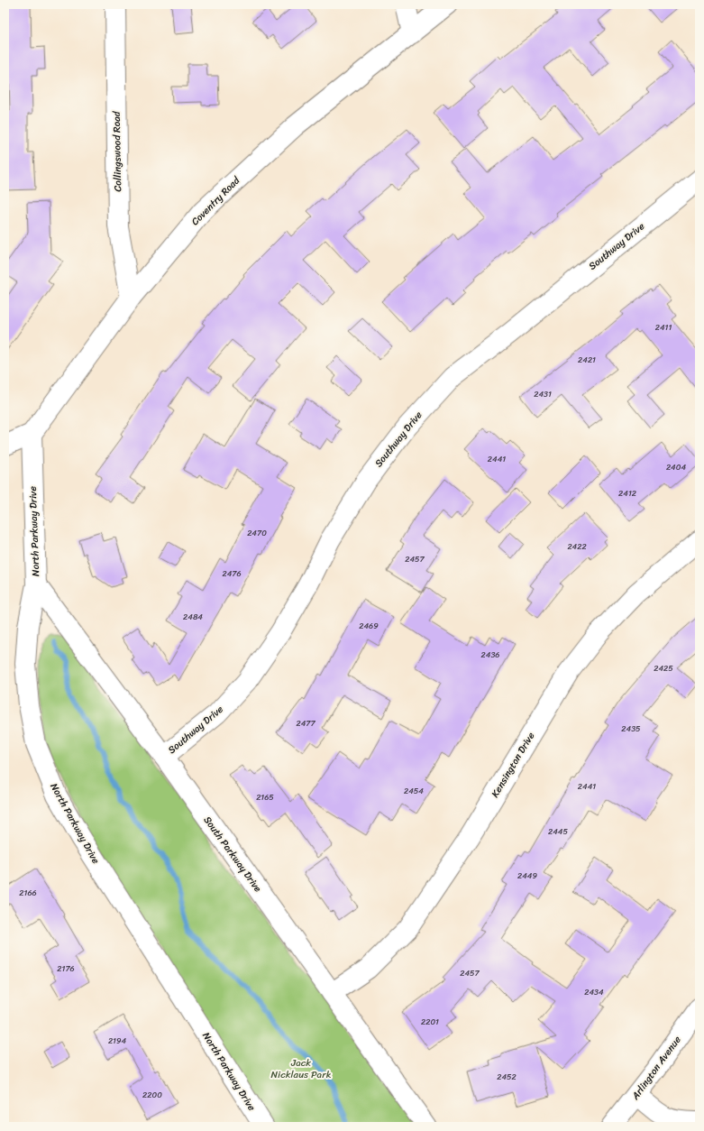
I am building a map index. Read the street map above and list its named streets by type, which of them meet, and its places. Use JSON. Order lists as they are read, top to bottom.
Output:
{
  "streets": {
    "street": [
      "Collingswood Road",
      "Coventry Road",
      "Southway Drive",
      "North Parkway Drive",
      "Kensington Drive",
      "South Parkway Drive",
      "Arlington Avenue"
    ]
  },
  "crossings": [
    ["Collingswood Road", "Coventry Road"],
    ["Coventry Road", "North Parkway Drive"],
    ["Southway Drive", "South Parkway Drive"],
    ["North Parkway Drive", "South Parkway Drive"],
    ["Kensington Drive", "South Parkway Drive"]
  ],
  "parks": ["Jack Nicklaus Park"],
  "house_numbers": [
    "2411",
    "2421",
    "2431",
    "2441",
    "2404",
    "2412",
    "2470",
    "2422",
    "2457",
    "2476",
    "2484",
    "2469",
    "2436",
    "2425",
    "2477",
    "2435",
    "2441",
    "2454",
    "2165",
    "2445",
    "2449",
    "2166",
    "2176",
    "2457",
    "2434",
    "2201",
    "2194",
    "2452",
    "2200"
  ]
}
